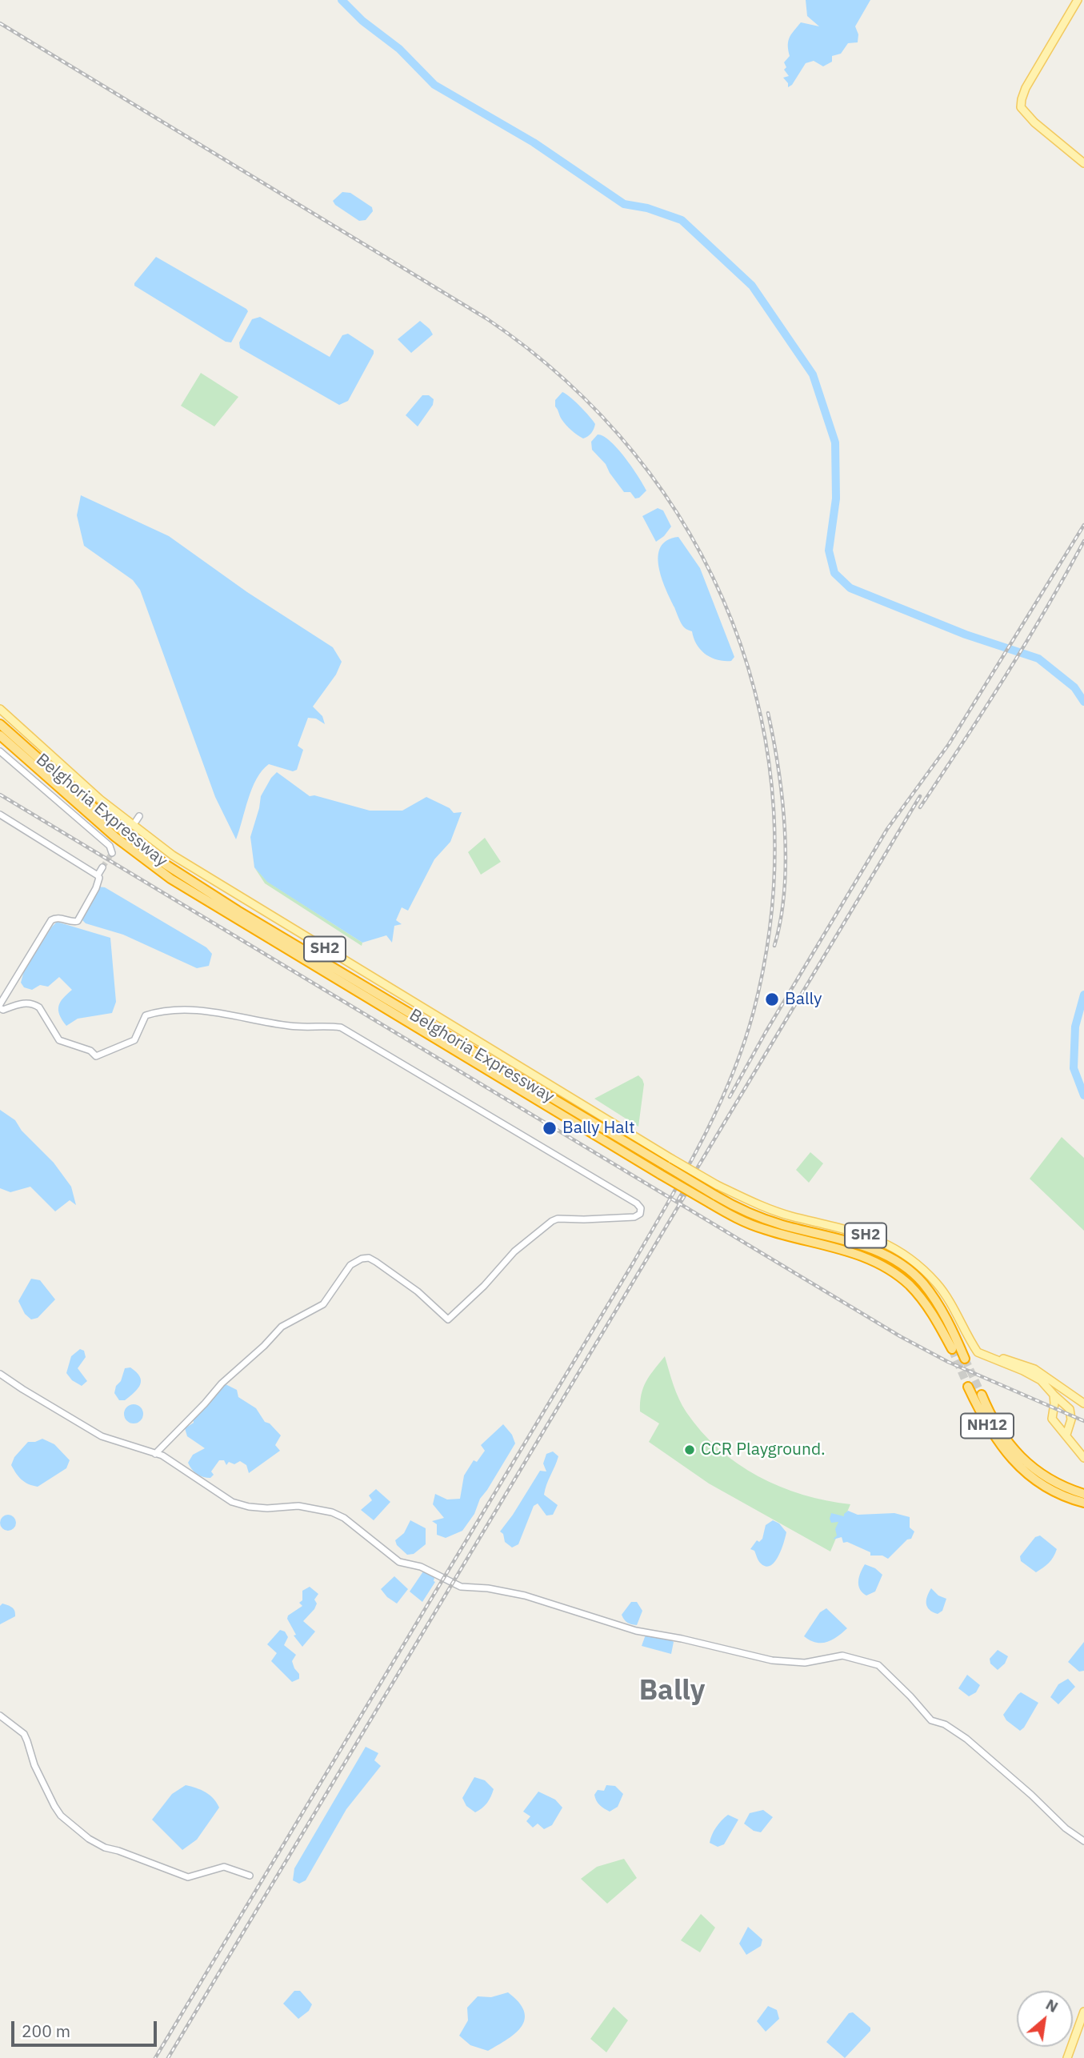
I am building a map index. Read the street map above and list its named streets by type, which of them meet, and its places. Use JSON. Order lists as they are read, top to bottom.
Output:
{
  "streets": {
    "highway": ["Belghoria Expressway", "NH12"],
    "main road": ["SH2"]
  },
  "crossings": [
    ["Belghoria Expressway", "SH2"]
  ],
  "districts": ["Bally"],
  "places": ["Bally", "Bally Halt", "CCR Playground."],
  "scale_bar": "200 m",
  "north": "top right"
}
